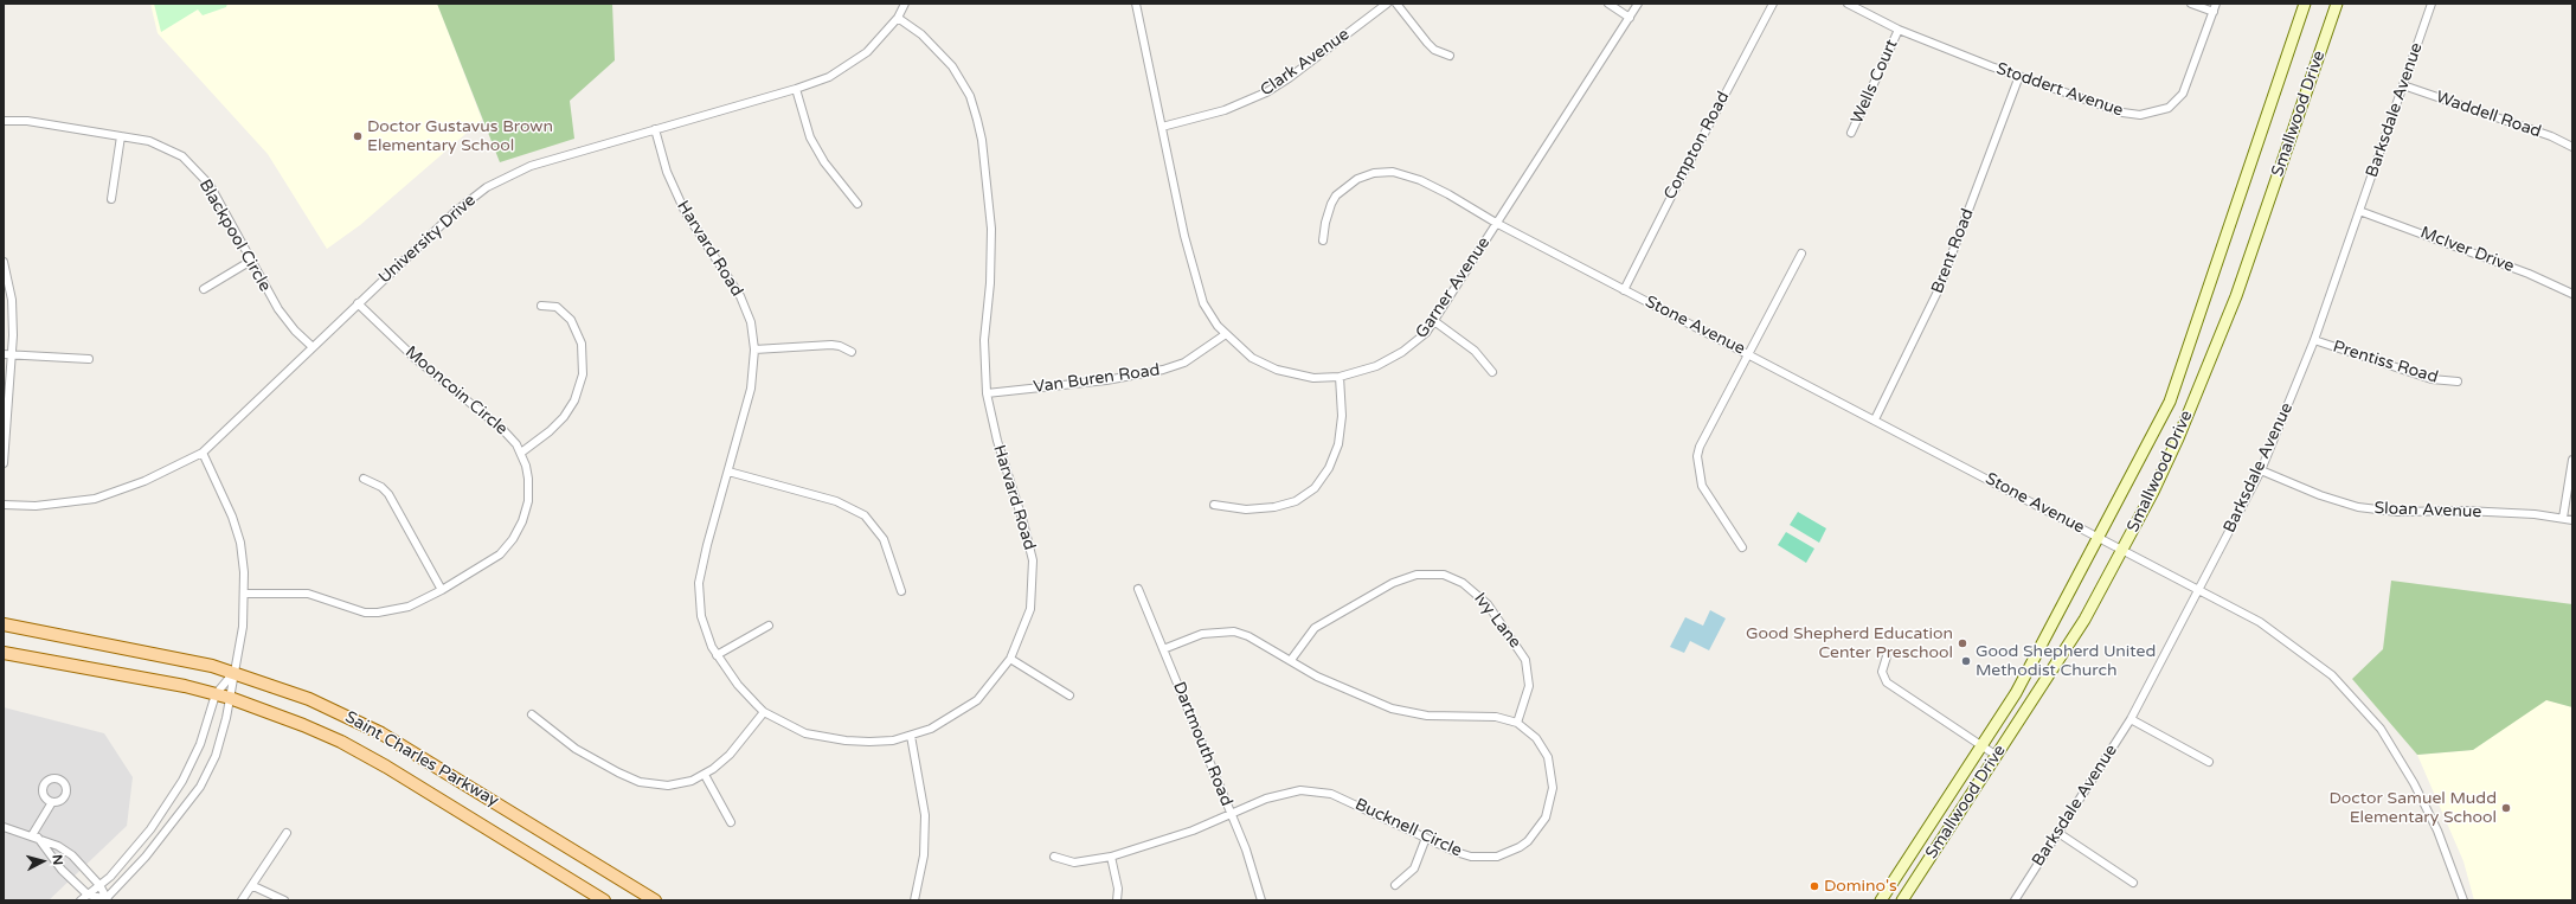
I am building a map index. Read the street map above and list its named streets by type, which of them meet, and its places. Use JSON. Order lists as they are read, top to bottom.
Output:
{
  "streets": {
    "main road": ["Smallwood Drive", "Saint Charles Parkway"],
    "street": [
      "Clark Avenue",
      "Wells Court",
      "Stoddert Avenue",
      "Barksdale Avenue",
      "Waddell Road",
      "Compton Road",
      "Blackpool Circle",
      "University Drive",
      "Harvard Road",
      "McIver Drive",
      "Brent Road",
      "Garner Avenue",
      "Stone Avenue",
      "Prentiss Road",
      "Van Buren Road",
      "Mooncoin Circle",
      "Sloan Avenue",
      "Ivy Lane",
      "Dartmouth Road",
      "Bucknell Circle"
    ]
  },
  "crossings": [
    ["Clark Avenue", "Garner Avenue"],
    ["Wells Court", "Stoddert Avenue"],
    ["Stoddert Avenue", "Brent Road"],
    ["Barksdale Avenue", "Waddell Road"],
    ["Barksdale Avenue", "McIver Drive"],
    ["Barksdale Avenue", "Stone Avenue"],
    ["Barksdale Avenue", "Prentiss Road"],
    ["Barksdale Avenue", "Sloan Avenue"],
    ["Smallwood Drive", "Stone Avenue"],
    ["Compton Road", "Stone Avenue"],
    ["Blackpool Circle", "University Drive"],
    ["University Drive", "Harvard Road"],
    ["University Drive", "Mooncoin Circle"],
    ["Harvard Road", "Van Buren Road"],
    ["Brent Road", "Stone Avenue"],
    ["Garner Avenue", "Stone Avenue"],
    ["Garner Avenue", "Van Buren Road"],
    ["Ivy Lane", "Bucknell Circle"],
    ["Dartmouth Road", "Bucknell Circle"]
  ],
  "places": [
    "Doctor Gustavus Brown Elementary School",
    "Good Shepherd Education Center Preschool",
    "Good Shepherd United Methodist Church",
    "Doctor Samuel Mudd Elementary School",
    "Domino's"
  ],
  "north": "right"
}
